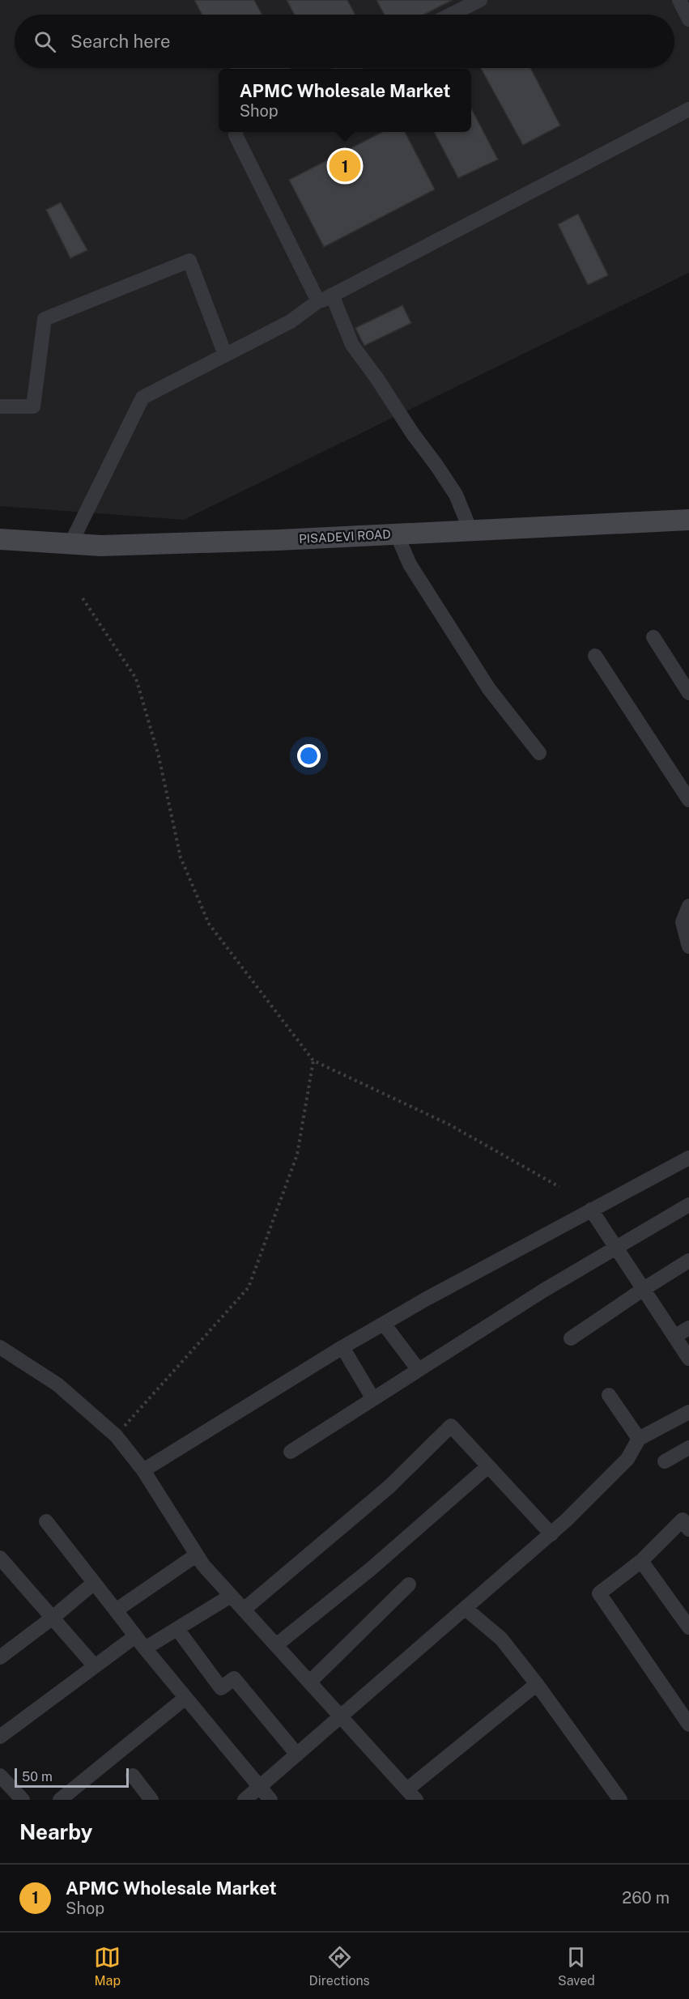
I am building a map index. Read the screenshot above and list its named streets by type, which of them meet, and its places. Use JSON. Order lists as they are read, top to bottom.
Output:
{
  "streets": {
    "street": ["PISADEVI ROAD"]
  },
  "scale_bar": "50 m",
  "page": {
    "search": "Search here",
    "popup": ["APMC Wholesale Market", "Shop"],
    "pins": "1",
    "scale": "50 m",
    "heading": "Nearby",
    "list": [
      {
        "mark": "1",
        "name": "APMC Wholesale Market",
        "note": "Shop",
        "value": "260 m"
      }
    ],
    "nav": ["Map", "Directions", "Saved"]
  }
}
